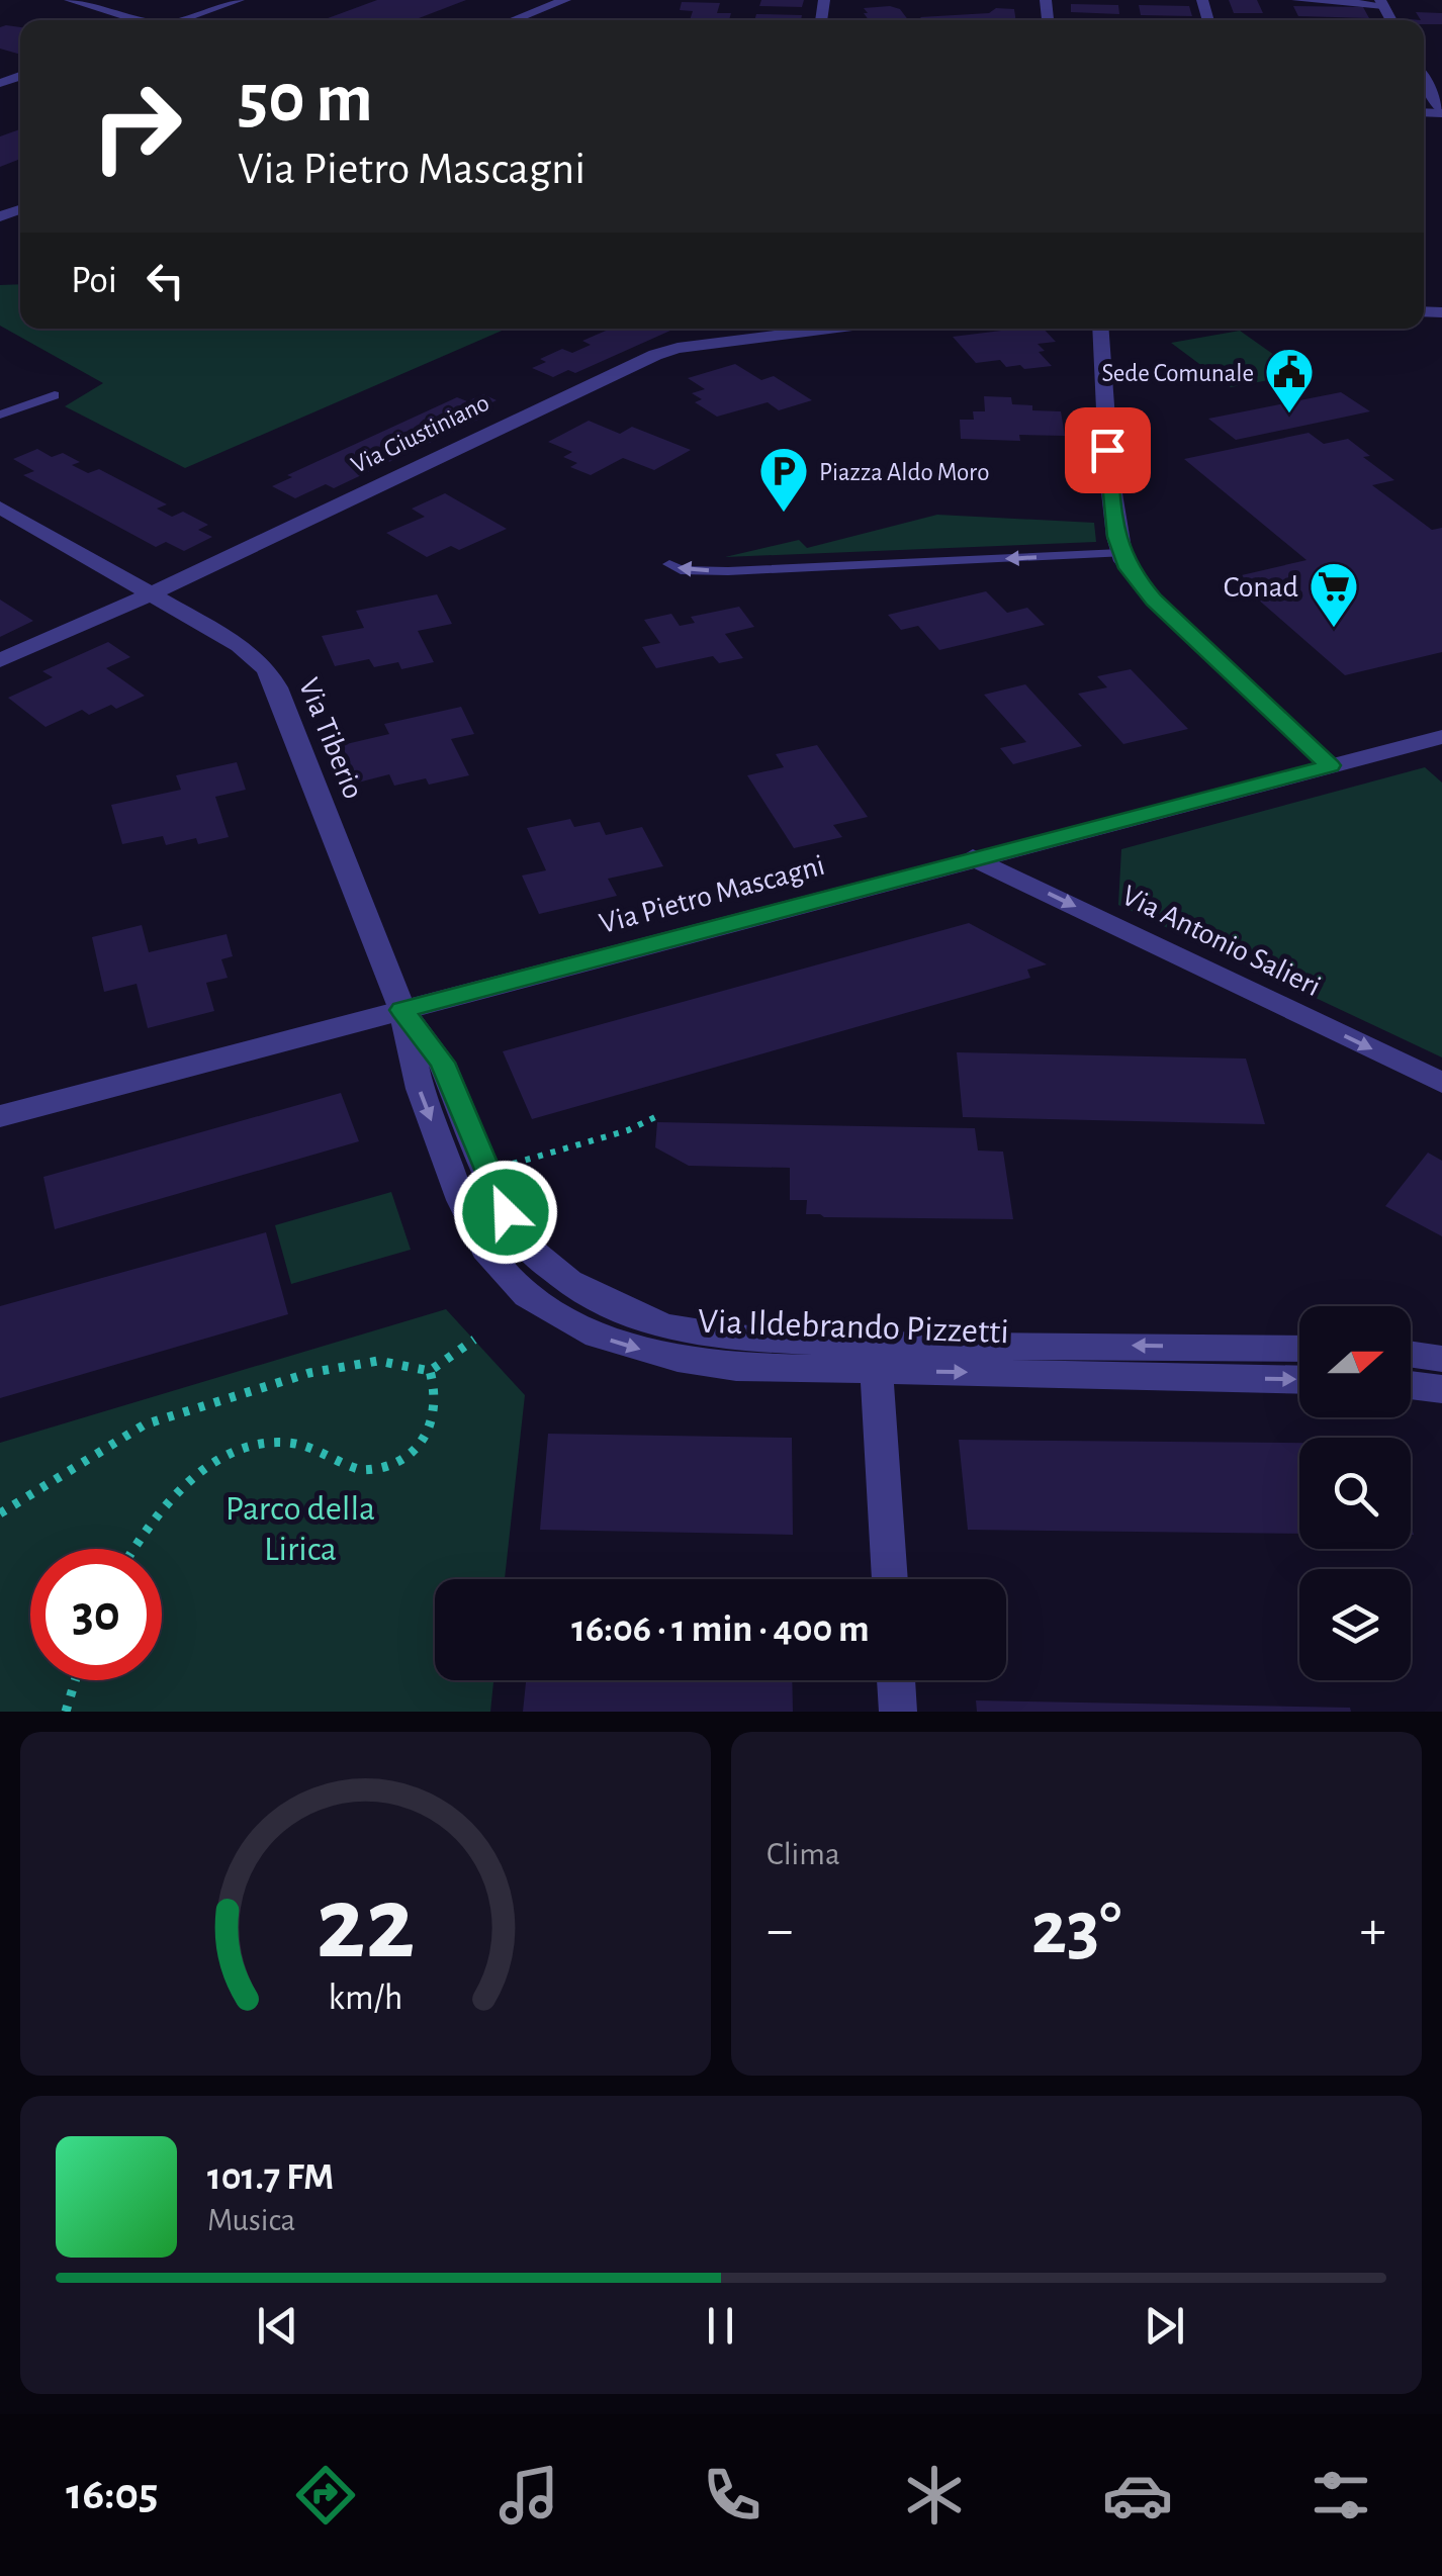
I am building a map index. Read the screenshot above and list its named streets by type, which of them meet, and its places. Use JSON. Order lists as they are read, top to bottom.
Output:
{
  "streets": {
    "street": [
      "Via Giustiniano",
      "Via Tiberio",
      "Via Pietro Mascagni",
      "Via Antonio Salieri",
      "Via Ildebrando Pizzetti"
    ]
  },
  "crossings": [
    ["Via Giustiniano", "Via Tiberio"],
    ["Via Tiberio", "Via Pietro Mascagni"],
    ["Via Tiberio", "Via Ildebrando Pizzetti"],
    ["Via Pietro Mascagni", "Via Antonio Salieri"],
    ["Via Pietro Mascagni", "Via Ildebrando Pizzetti"]
  ],
  "one_way": ["Via Antonio Salieri"],
  "parks": ["Parco della Lirica"],
  "places": {
    "public building": ["Sede Comunale"],
    "parking": ["Piazza Aldo Moro"],
    "supermarket": ["Conad"]
  },
  "north": "right",
  "page": {
    "turn": ["50 m", "Via Pietro Mascagni"],
    "then": "Poi",
    "limit": "30",
    "trip": "16:06 · 1 min · 400 m",
    "tile": "Clima",
    "heat": ["−", "23°", "+"],
    "song": ["101.7 FM", "Musica"],
    "tabs": "16:05",
    "gauge": ["22", "km/h"]
  }
}
